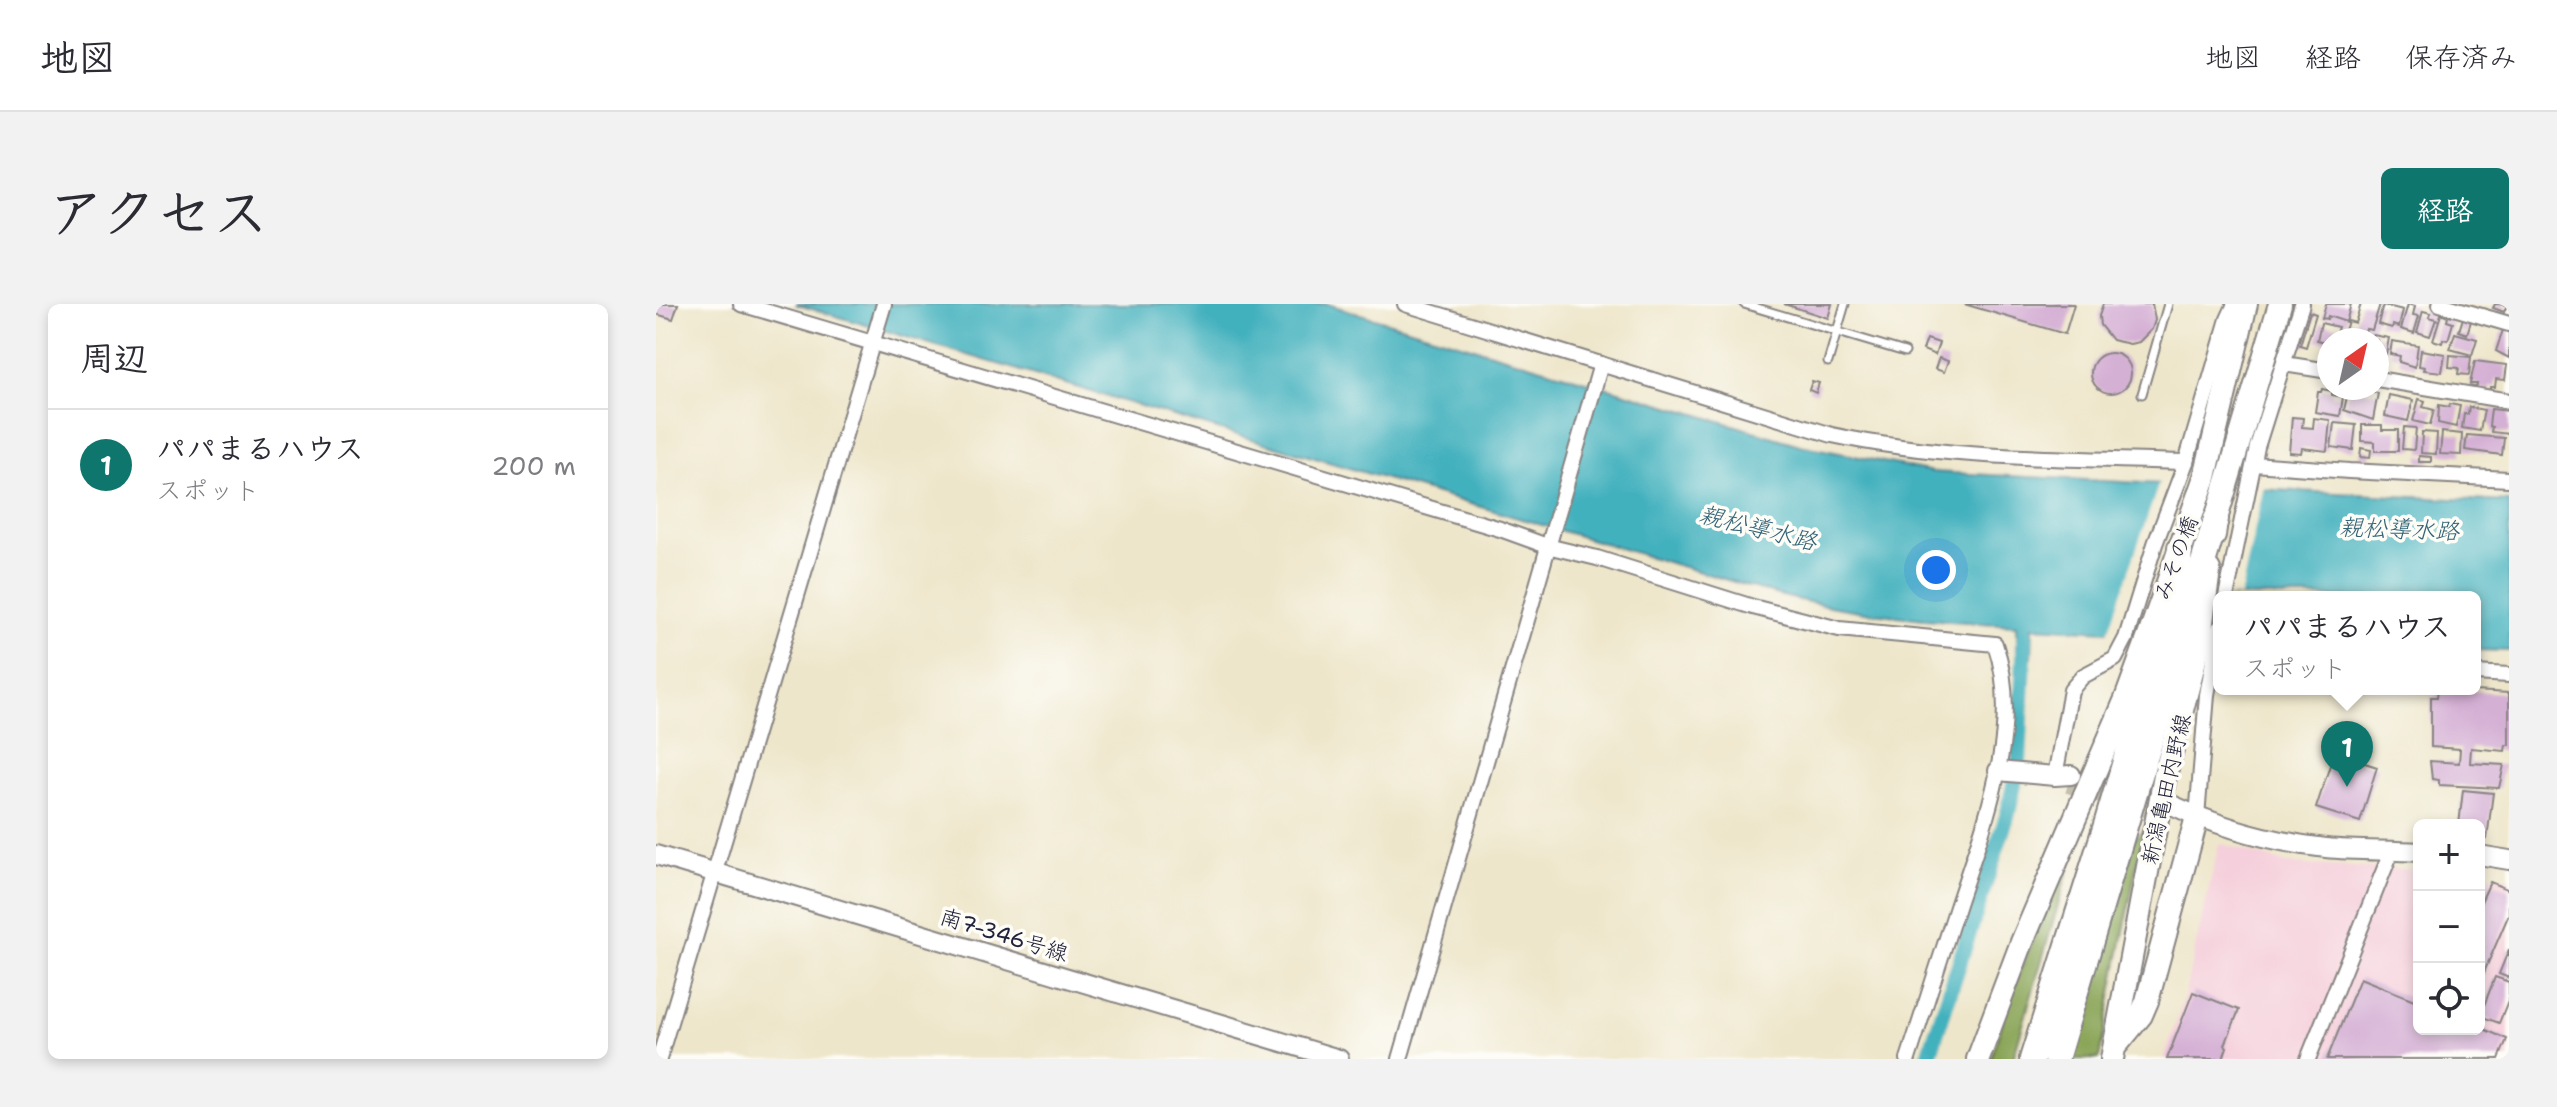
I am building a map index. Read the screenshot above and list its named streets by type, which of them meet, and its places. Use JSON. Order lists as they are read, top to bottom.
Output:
{
  "streets": {
    "main road": ["みその橋", "新潟亀田内野線"],
    "street": ["南7-346号線"]
  },
  "water": ["親松導水路"],
  "north": "top right",
  "page": {
    "header": "地図",
    "nav": ["地図", "経路", "保存済み"],
    "title": "アクセス",
    "buttons": "経路",
    "heading": "周辺",
    "list": [
      {
        "mark": "1",
        "name": "パパまるハウス",
        "note": "スポット",
        "value": "200 m"
      }
    ],
    "popup": ["パパまるハウス", "スポット"],
    "pins": "1",
    "map_buttons": ["+", "−"]
  }
}
